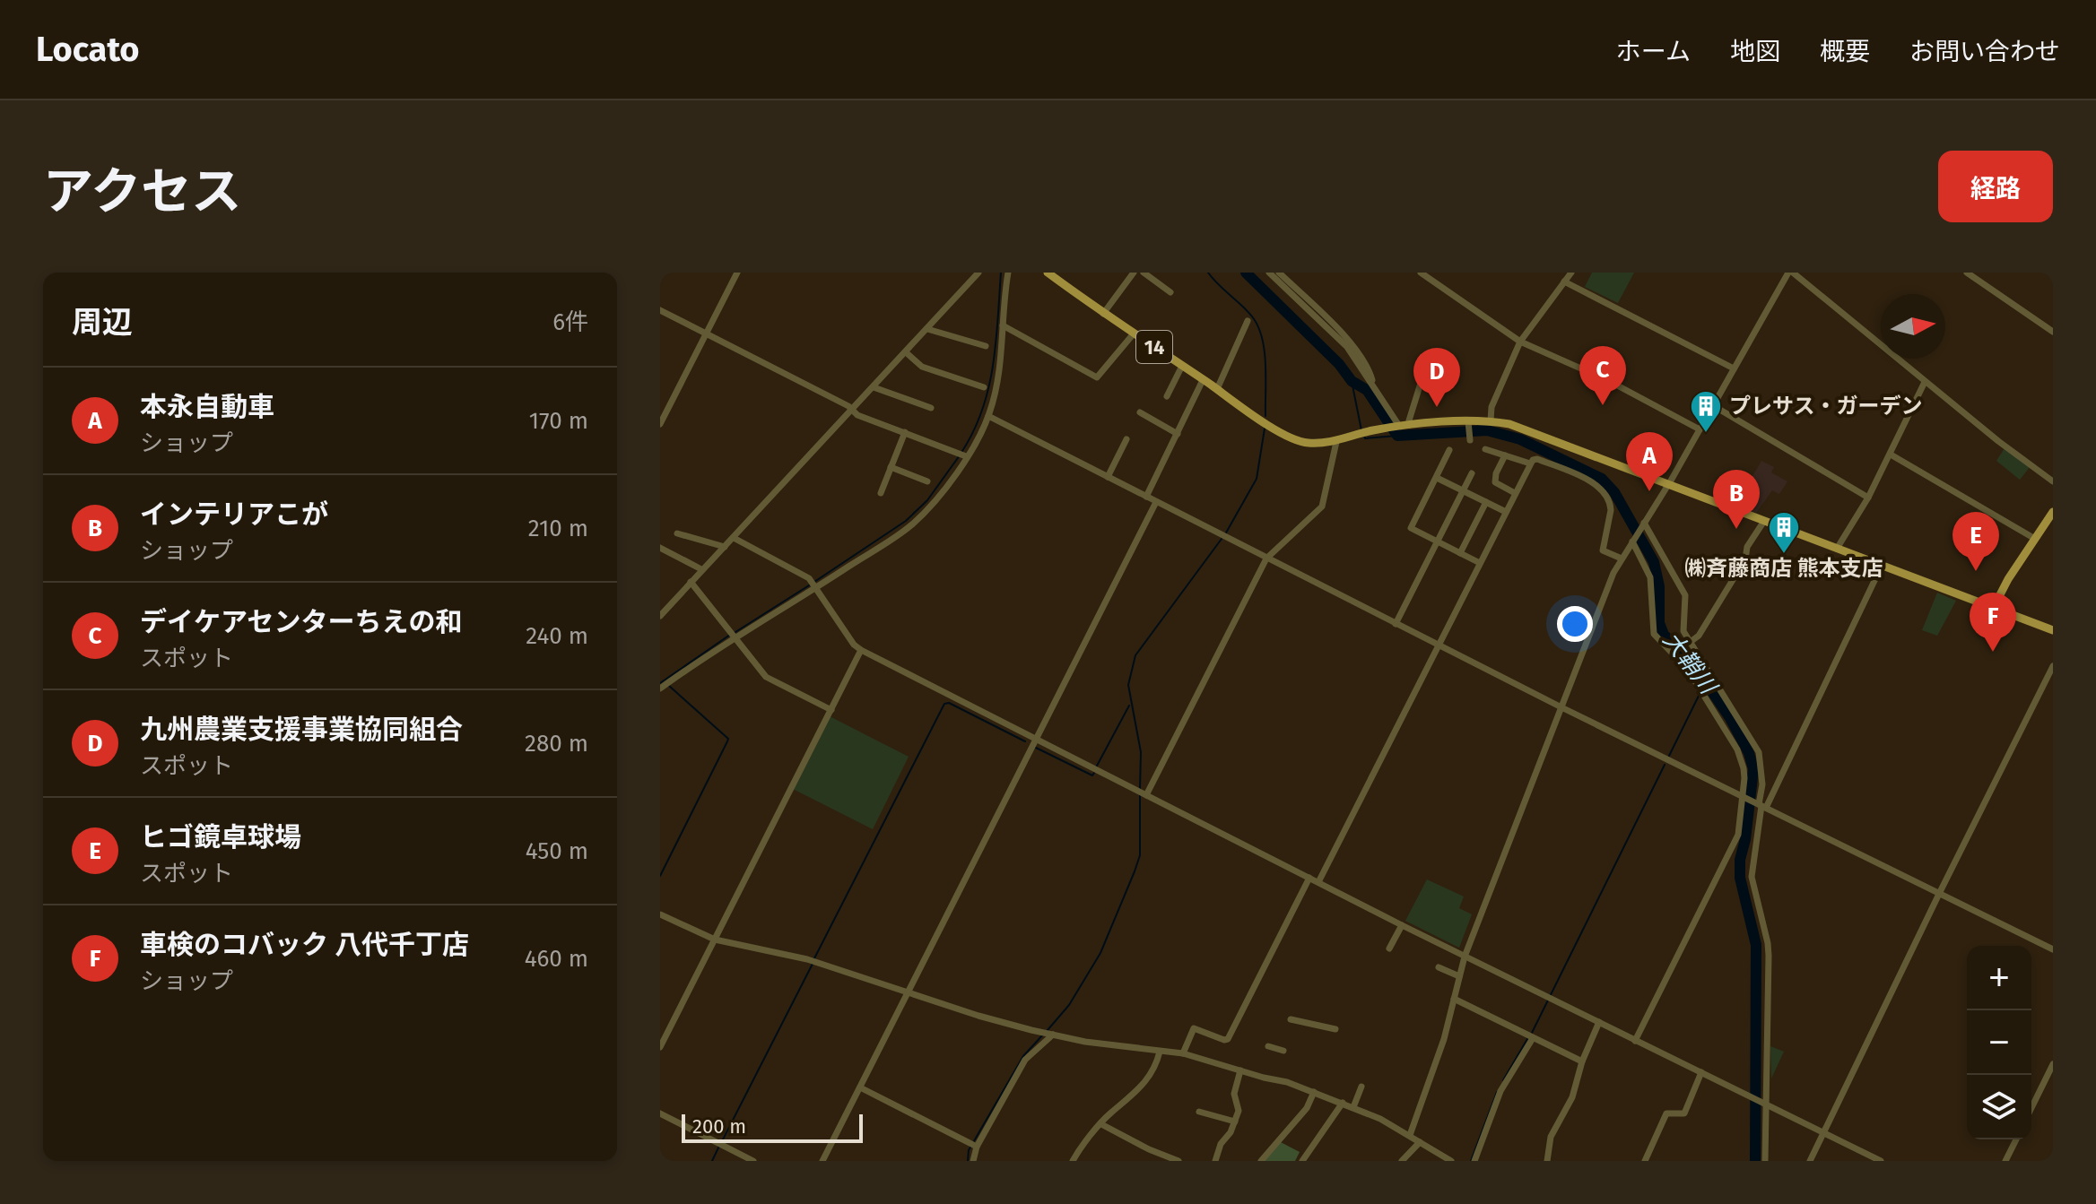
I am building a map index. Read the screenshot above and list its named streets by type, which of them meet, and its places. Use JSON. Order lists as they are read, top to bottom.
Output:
{
  "streets": {
    "main road": ["14"]
  },
  "water": ["大鞘川"],
  "places": {
    "building": ["プレサス・ガーデン", "㈱斉藤商店 熊本支店"]
  },
  "scale_bar": "200 m",
  "north": "right",
  "page": {
    "header": "Locato",
    "nav": [
      "ホーム",
      "地図",
      "概要",
      "お問い合わせ"
    ],
    "title": "アクセス",
    "buttons": "経路",
    "heading": ["周辺", "6件"],
    "pins": [
      "C",
      "D",
      "A",
      "B",
      "E",
      "F"
    ],
    "list": [
      {
        "mark": "A",
        "name": "本永自動車",
        "note": "ショップ",
        "value": "170 m"
      },
      {
        "mark": "B",
        "name": "インテリアこが",
        "note": "ショップ",
        "value": "210 m"
      },
      {
        "mark": "C",
        "name": "デイケアセンターちえの和",
        "note": "スポット",
        "value": "240 m"
      },
      {
        "mark": "D",
        "name": "九州農業支援事業協同組合",
        "note": "スポット",
        "value": "280 m"
      },
      {
        "mark": "E",
        "name": "ヒゴ鏡卓球場",
        "note": "スポット",
        "value": "450 m"
      },
      {
        "mark": "F",
        "name": "車検のコバック 八代千丁店",
        "note": "ショップ",
        "value": "460 m"
      }
    ],
    "map_buttons": ["+", "−"],
    "scale": "200 m"
  }
}
